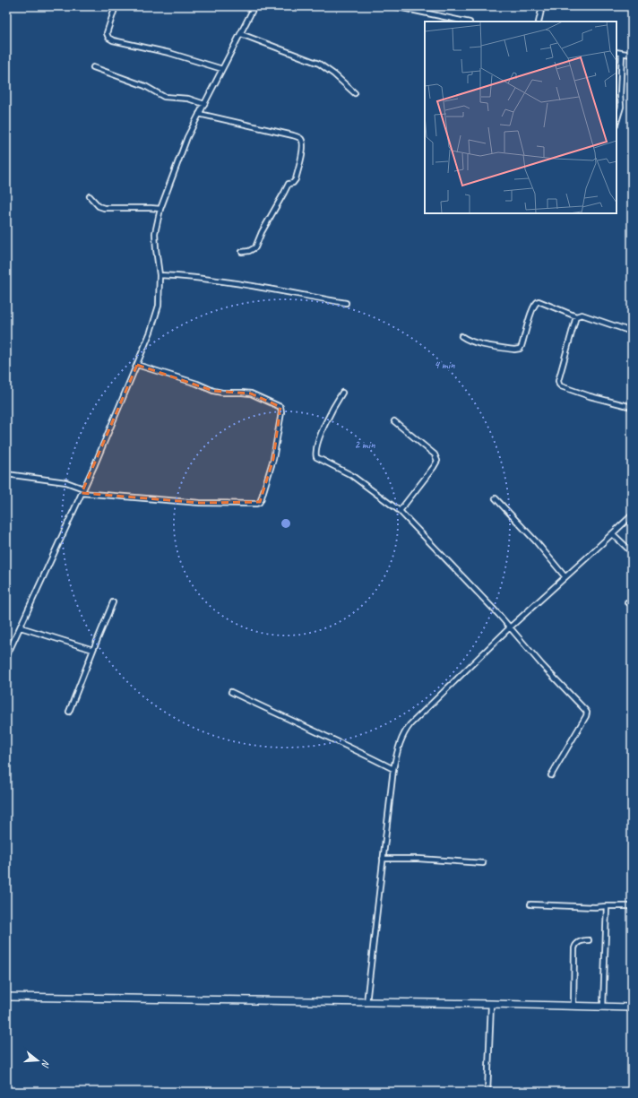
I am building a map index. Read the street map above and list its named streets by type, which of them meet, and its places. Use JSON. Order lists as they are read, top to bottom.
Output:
{
  "north": "right",
  "rings": ["4 min", "2 min"]
}
